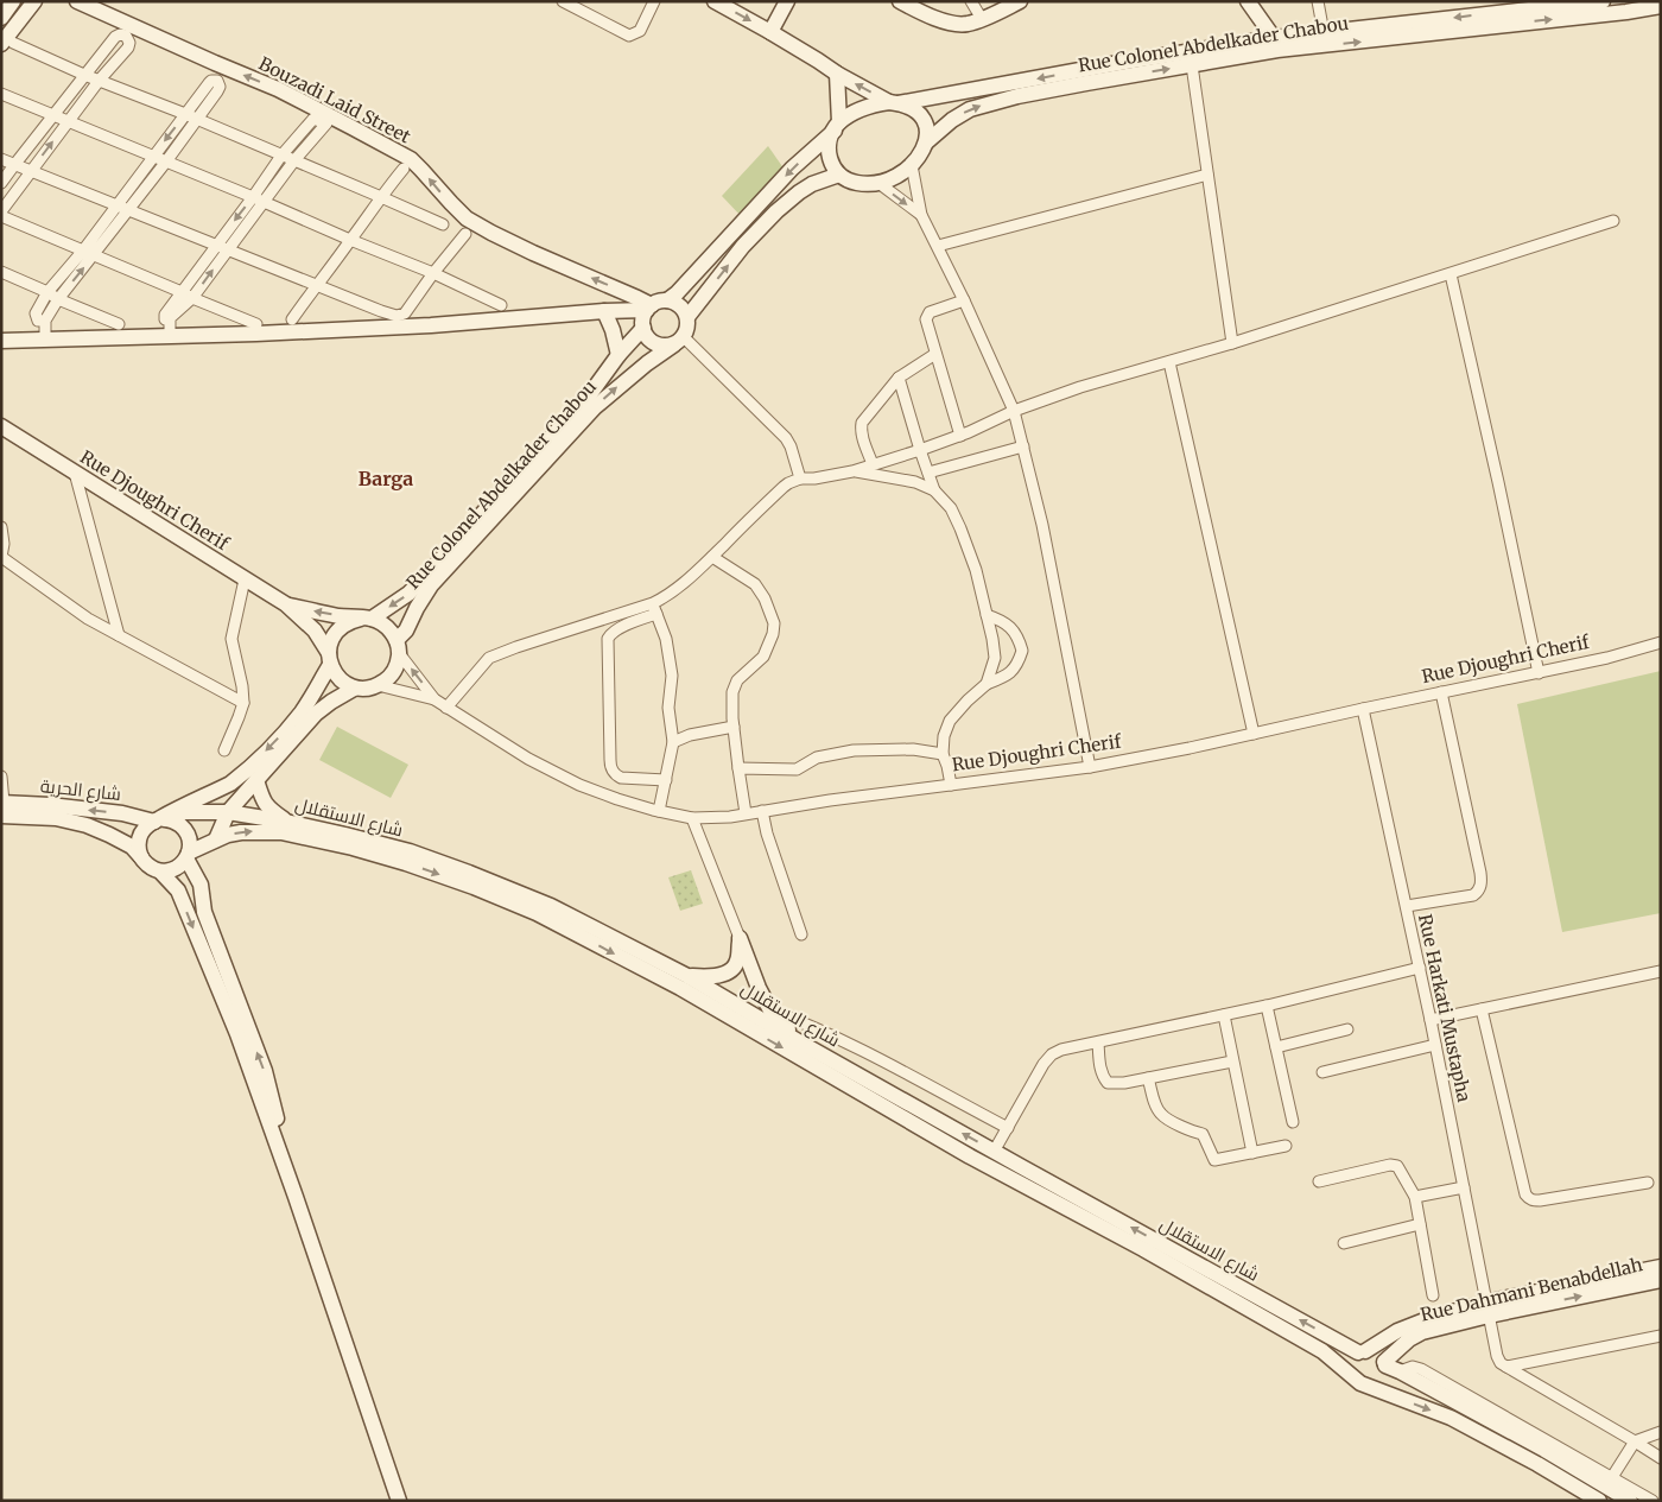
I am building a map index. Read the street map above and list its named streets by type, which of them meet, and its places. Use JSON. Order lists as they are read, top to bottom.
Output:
{
  "streets": {
    "main road": [
      "Rue Colonel Abdelkader Chabou",
      "Bouzadi Laid Street",
      "Rue Djoughri Cherif",
      "شارع الحرية",
      "شارع الاستقلال",
      "Rue Dahmani Benabdellah"
    ],
    "street": ["Rue Harkati Mustapha"]
  },
  "crossings": [
    ["Rue Colonel Abdelkader Chabou", "Bouzadi Laid Street"],
    ["Rue Djoughri Cherif", "Rue Harkati Mustapha"],
    ["شارع الحرية", "شارع الاستقلال"],
    ["شارع الاستقلال", "Rue Dahmani Benabdellah"],
    ["Rue Harkati Mustapha", "Rue Dahmani Benabdellah"]
  ],
  "one_way": ["Bouzadi Laid Street"],
  "districts": ["Barga"]
}
